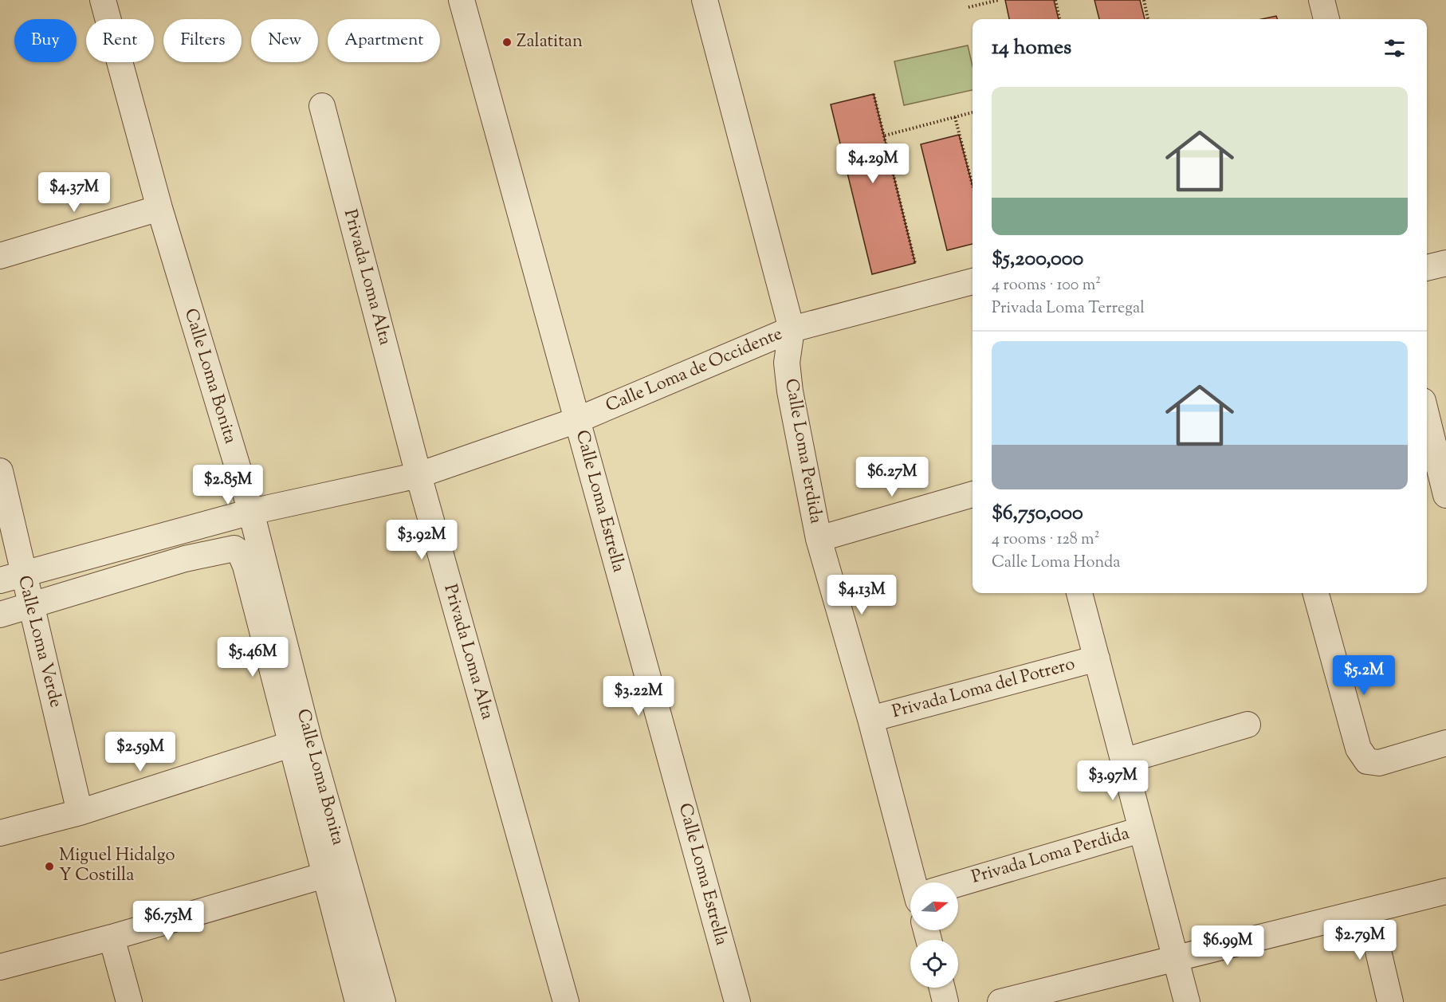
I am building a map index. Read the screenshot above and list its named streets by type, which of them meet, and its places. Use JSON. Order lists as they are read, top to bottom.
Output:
{
  "streets": {
    "street": [
      "Privada Loma Alta",
      "Calle Loma de Occidente",
      "Calle Loma Bonita",
      "Calle Loma Perdida",
      "Calle Loma Estrella",
      "Calle Loma Verde",
      "Privada Loma del Potrero",
      "Privada Loma Perdida"
    ]
  },
  "crossings": [
    ["Privada Loma Alta", "Calle Loma de Occidente"],
    ["Calle Loma de Occidente", "Calle Loma Bonita"],
    ["Calle Loma de Occidente", "Calle Loma Perdida"],
    ["Calle Loma de Occidente", "Calle Loma Estrella"],
    ["Calle Loma de Occidente", "Calle Loma Verde"],
    ["Calle Loma Perdida", "Privada Loma del Potrero"]
  ],
  "places": ["Zalatitan", "Miguel Hidalgo Y Costilla"],
  "north": "right",
  "page": {
    "chip": [
      "Buy",
      "Rent",
      "Filters",
      "New",
      "Apartment"
    ],
    "heading": "14 homes",
    "list": [
      {
        "name": "$5,200,000",
        "note": "4 rooms · 100 m² · Privada Loma Terregal"
      },
      {
        "name": "$6,750,000",
        "note": "4 rooms · 128 m² · Calle Loma Honda"
      }
    ],
    "price": [
      "$4.29M",
      "$4.37M",
      "$6.27M",
      "$2.85M",
      "$3.92M",
      "$4.13M",
      "$5.46M",
      "$5.2M",
      "$3.22M",
      "$2.59M",
      "$3.97M",
      "$6.75M",
      "$2.79M",
      "$6.99M"
    ]
  }
}
